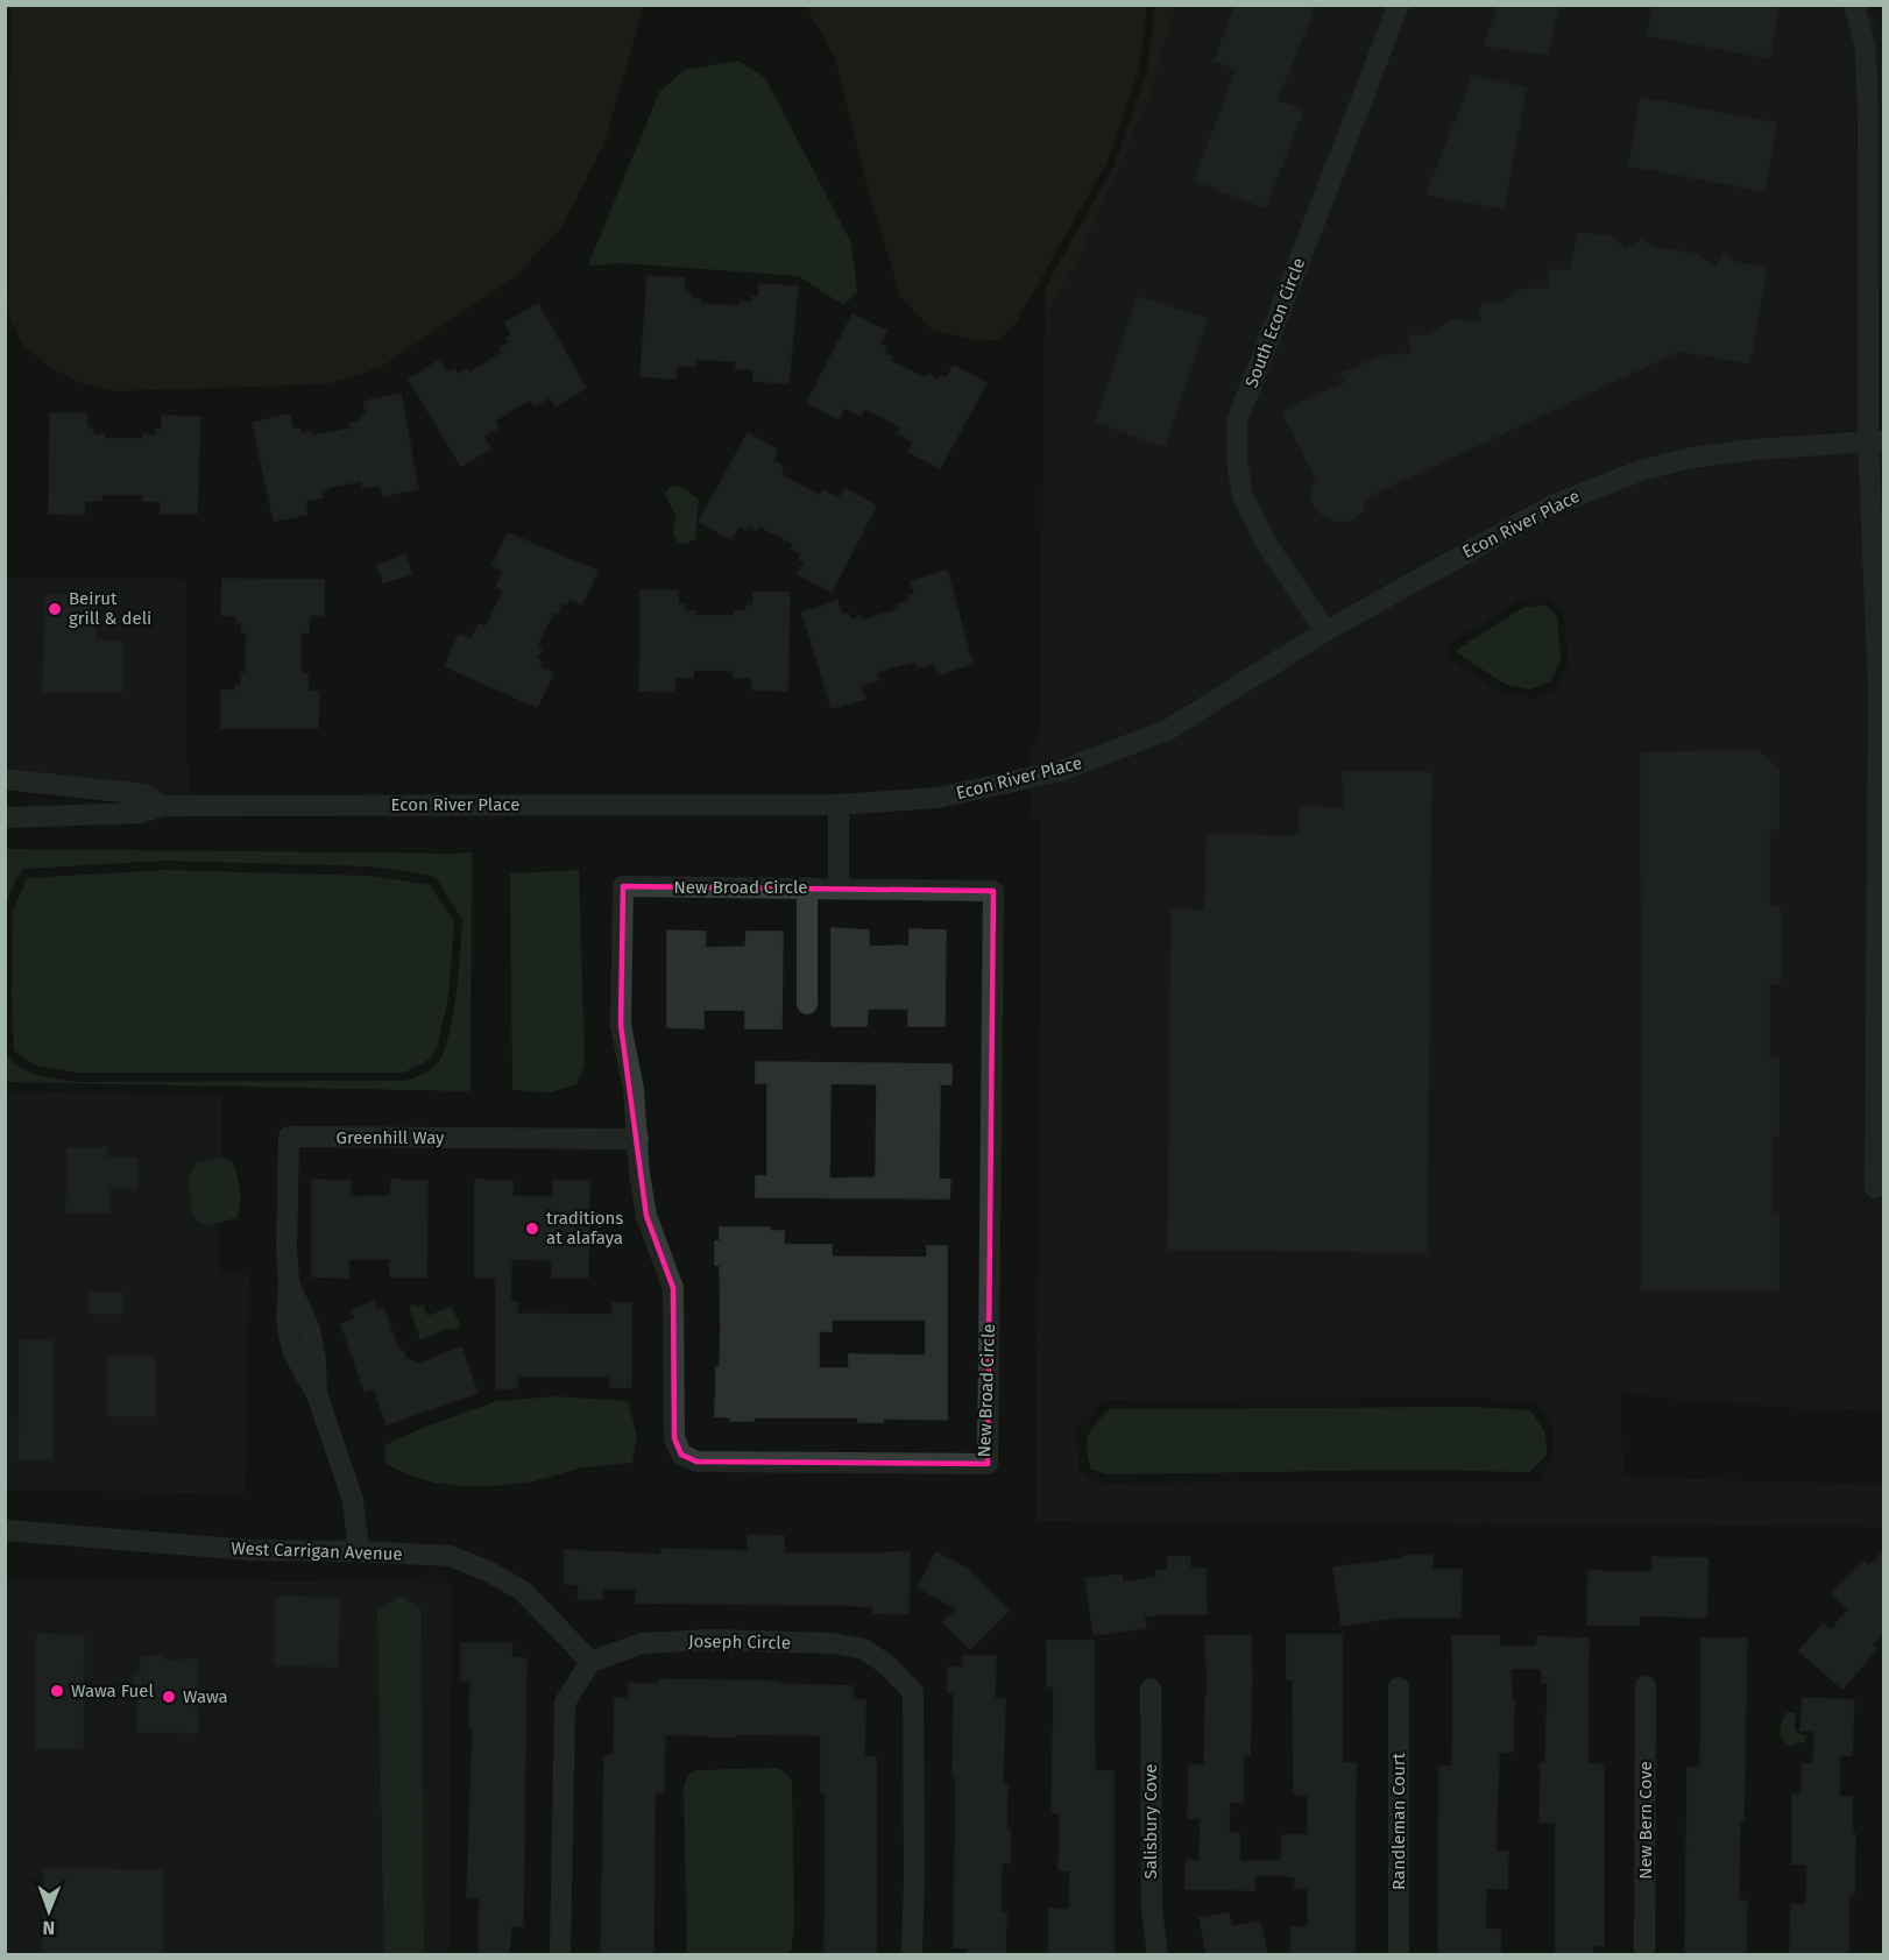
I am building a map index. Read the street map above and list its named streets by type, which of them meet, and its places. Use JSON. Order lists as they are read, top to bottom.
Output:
{
  "streets": {
    "street": [
      "South Econ Circle",
      "Econ River Place",
      "New Broad Circle",
      "Greenhill Way",
      "West Carrigan Avenue",
      "Joseph Circle",
      "New Bern Cove",
      "Salisbury Cove",
      "Randleman Court"
    ]
  },
  "crossings": [
    ["South Econ Circle", "Econ River Place"],
    ["New Broad Circle", "Greenhill Way"],
    ["Greenhill Way", "West Carrigan Avenue"],
    ["West Carrigan Avenue", "Joseph Circle"]
  ],
  "places": [
    "Beirut grill & deli",
    "traditions at alafaya",
    "Wawa Fuel",
    "Wawa"
  ],
  "north": "bottom"
}
